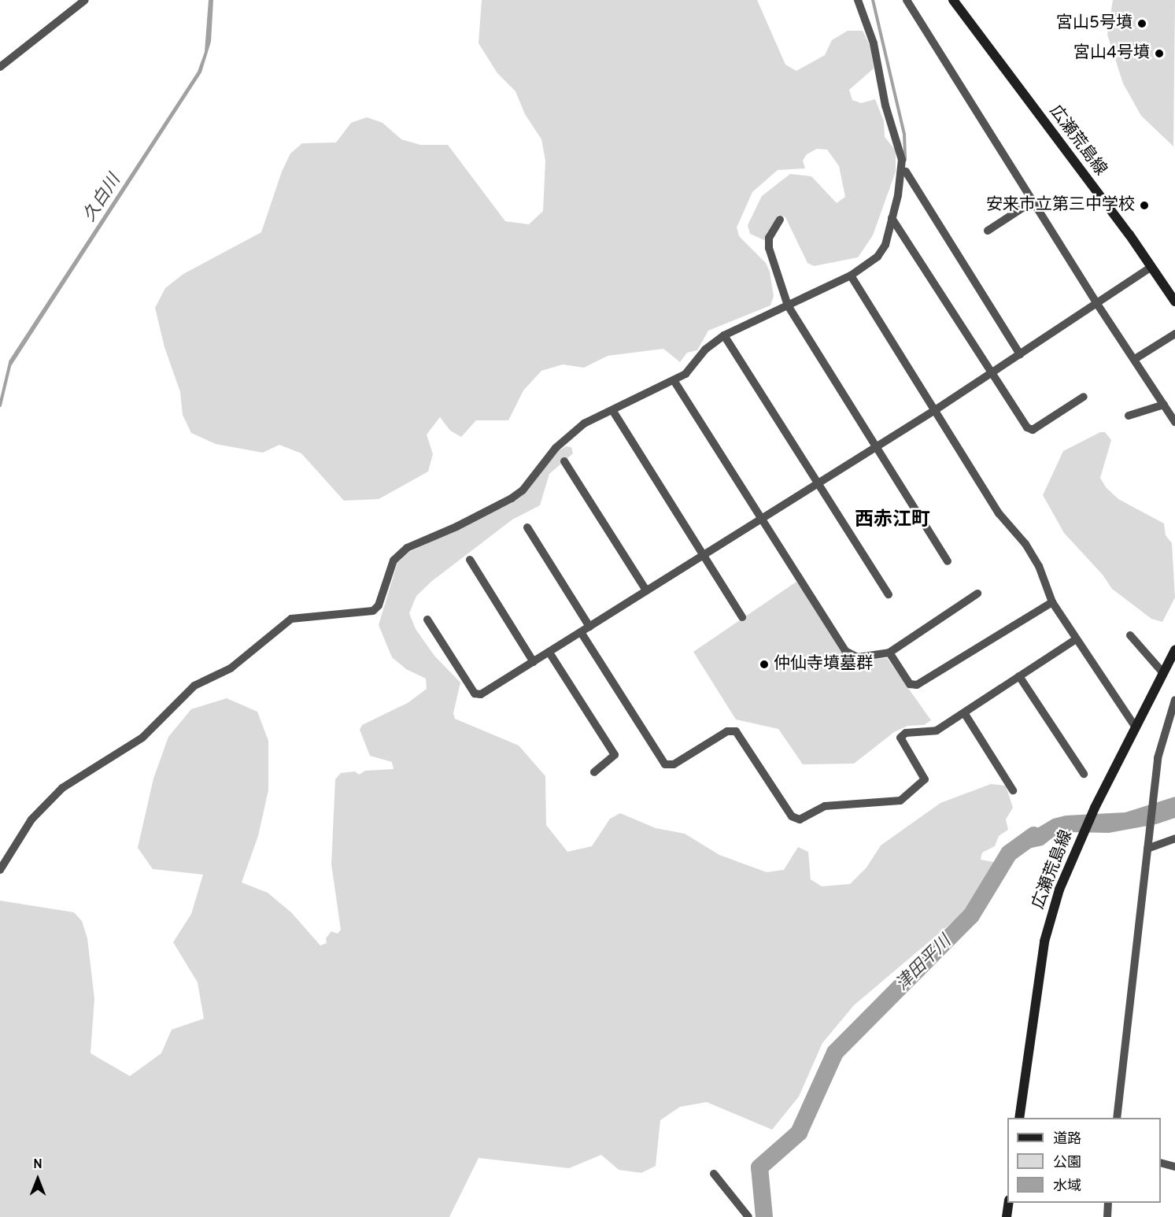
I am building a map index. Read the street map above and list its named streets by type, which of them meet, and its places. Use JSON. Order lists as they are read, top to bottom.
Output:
{
  "streets": {
    "main road": ["広瀬荒島線"]
  },
  "districts": ["西赤江町"],
  "water": ["久白川", "津田平川"],
  "places": [
    "宮山5号墳",
    "宮山4号墳",
    "安来市立第三中学校",
    "仲仙寺墳墓群"
  ],
  "legend": ["道路", "公園", "水域"],
  "north": "top"
}
